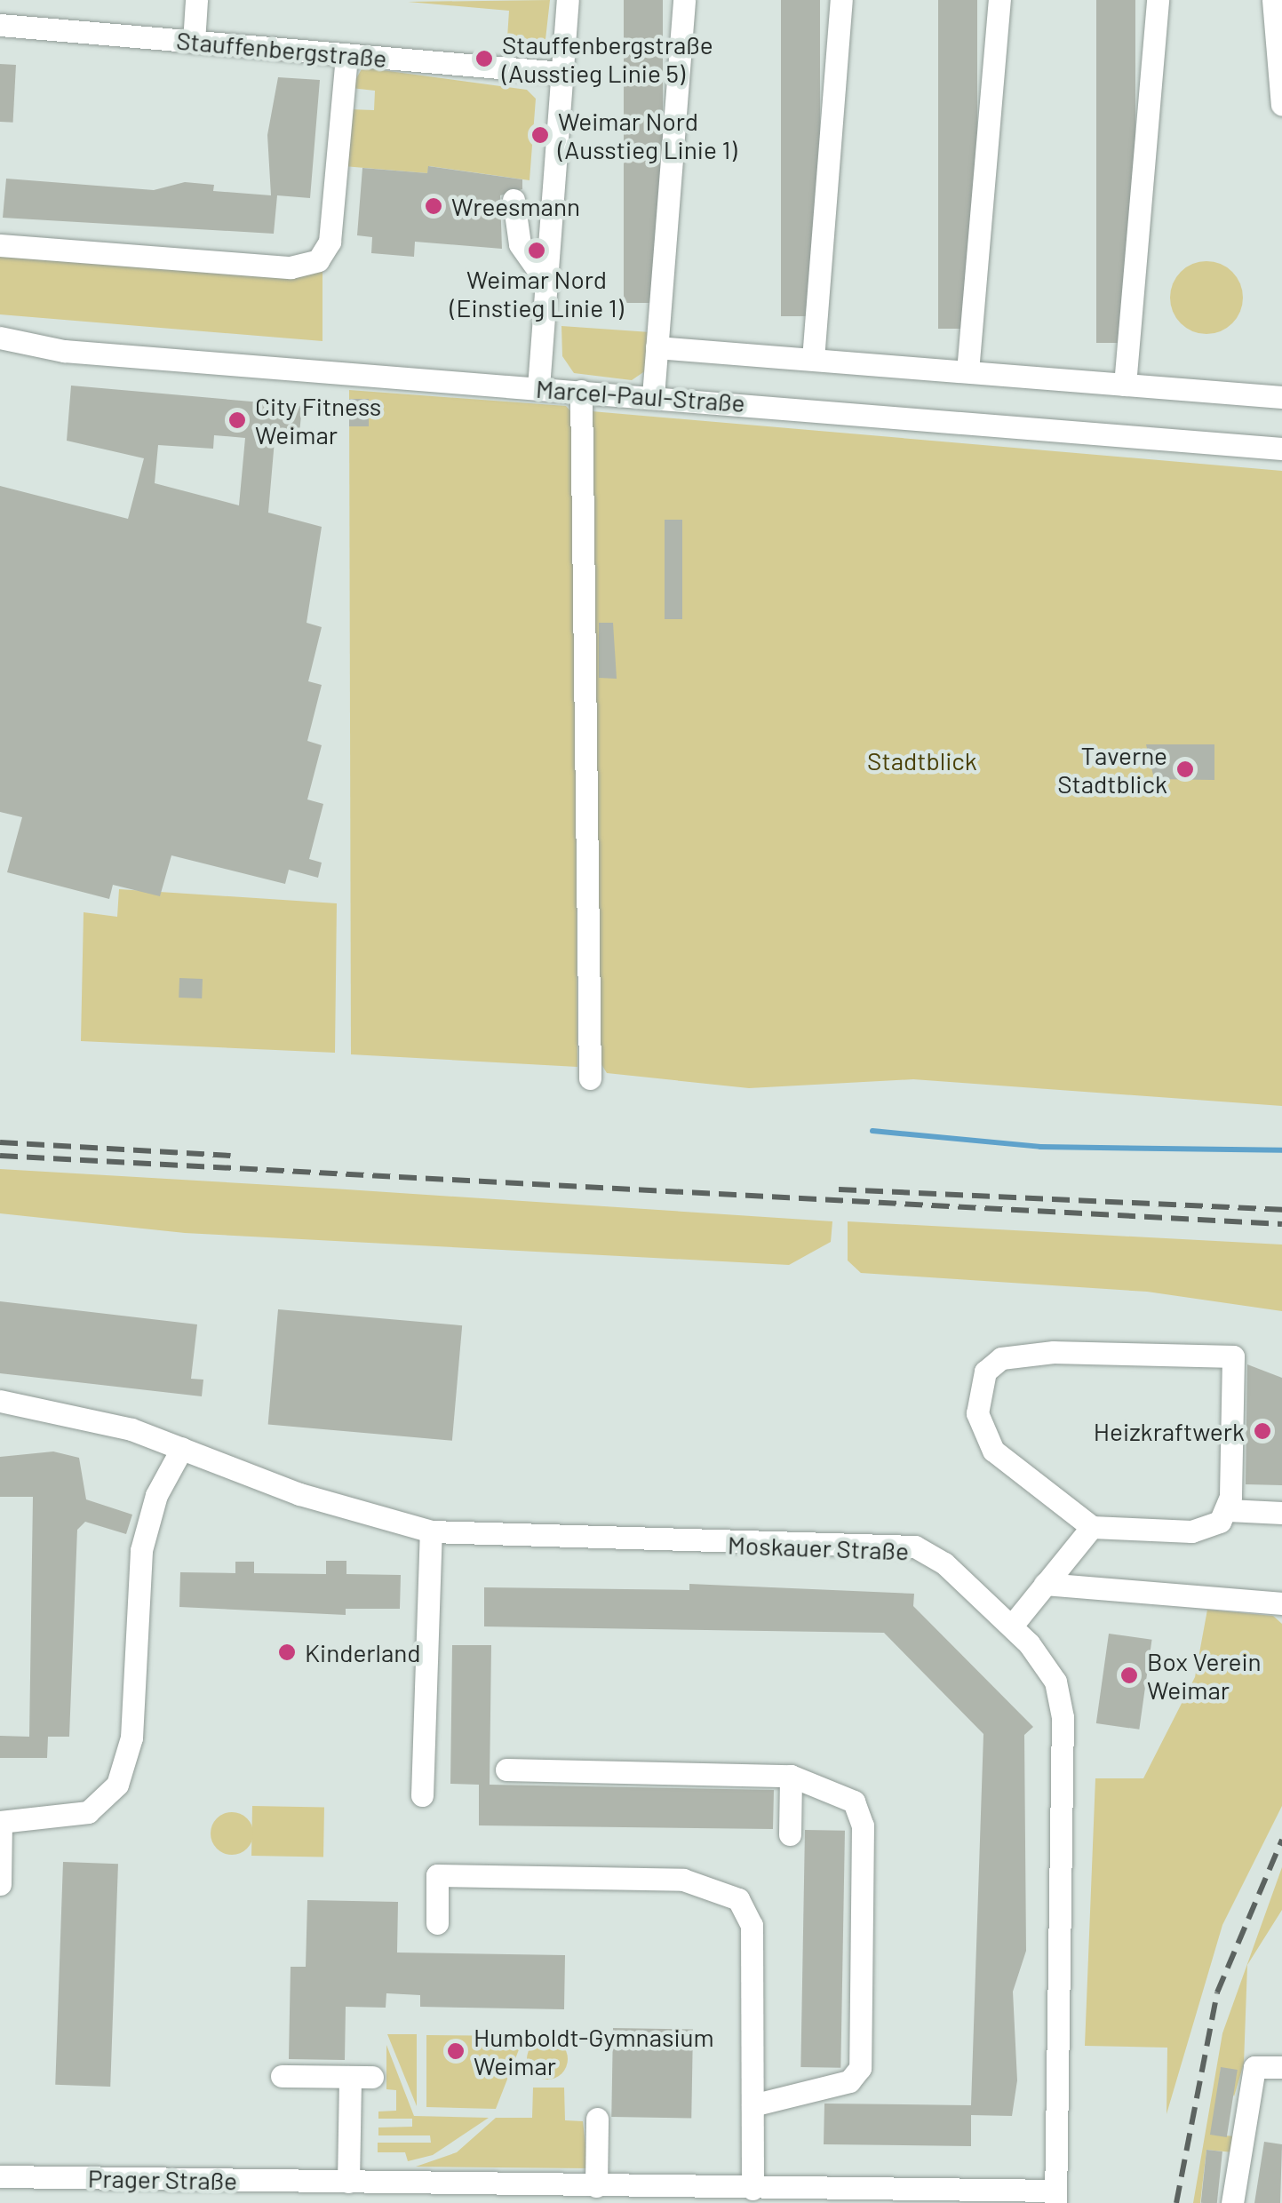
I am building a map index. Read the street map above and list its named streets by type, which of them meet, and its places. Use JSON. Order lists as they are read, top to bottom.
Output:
{
  "streets": {
    "street": [
      "Stauffenbergstraße",
      "Marcel-Paul-Straße",
      "Moskauer Straße",
      "Prager Straße"
    ]
  },
  "crossings": [
    ["Moskauer Straße", "Prager Straße"]
  ],
  "parks": ["Stadtblick"],
  "places": [
    "Stauffenbergstraße (Ausstieg Linie 5)",
    "Weimar Nord (Ausstieg Linie 1)",
    "Wreesmann",
    "Weimar Nord (Einstieg Linie 1)",
    "City Fitness Weimar",
    "Taverne Stadtblick",
    "Heizkraftwerk",
    "Kinderland",
    "Box Verein Weimar",
    "Humboldt-Gymnasium Weimar"
  ]
}
